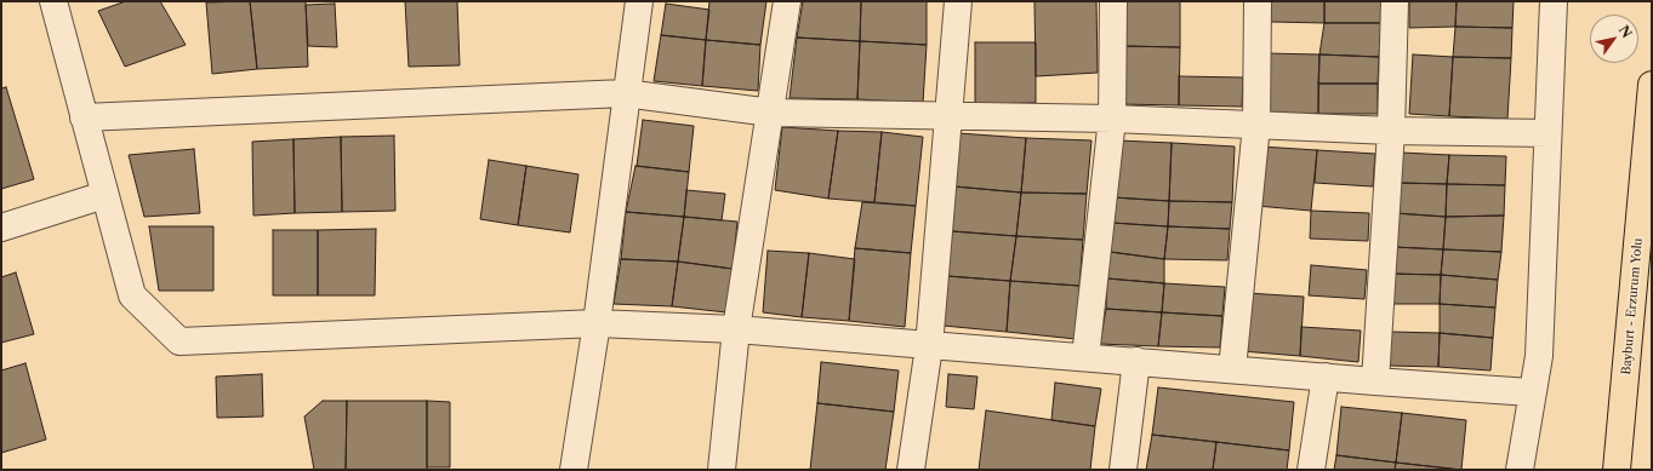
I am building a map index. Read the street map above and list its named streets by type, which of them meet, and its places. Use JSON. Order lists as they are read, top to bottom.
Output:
{
  "streets": {
    "highway": ["Bayburt - Erzurum Yolu"]
  },
  "north": "top right"
}
